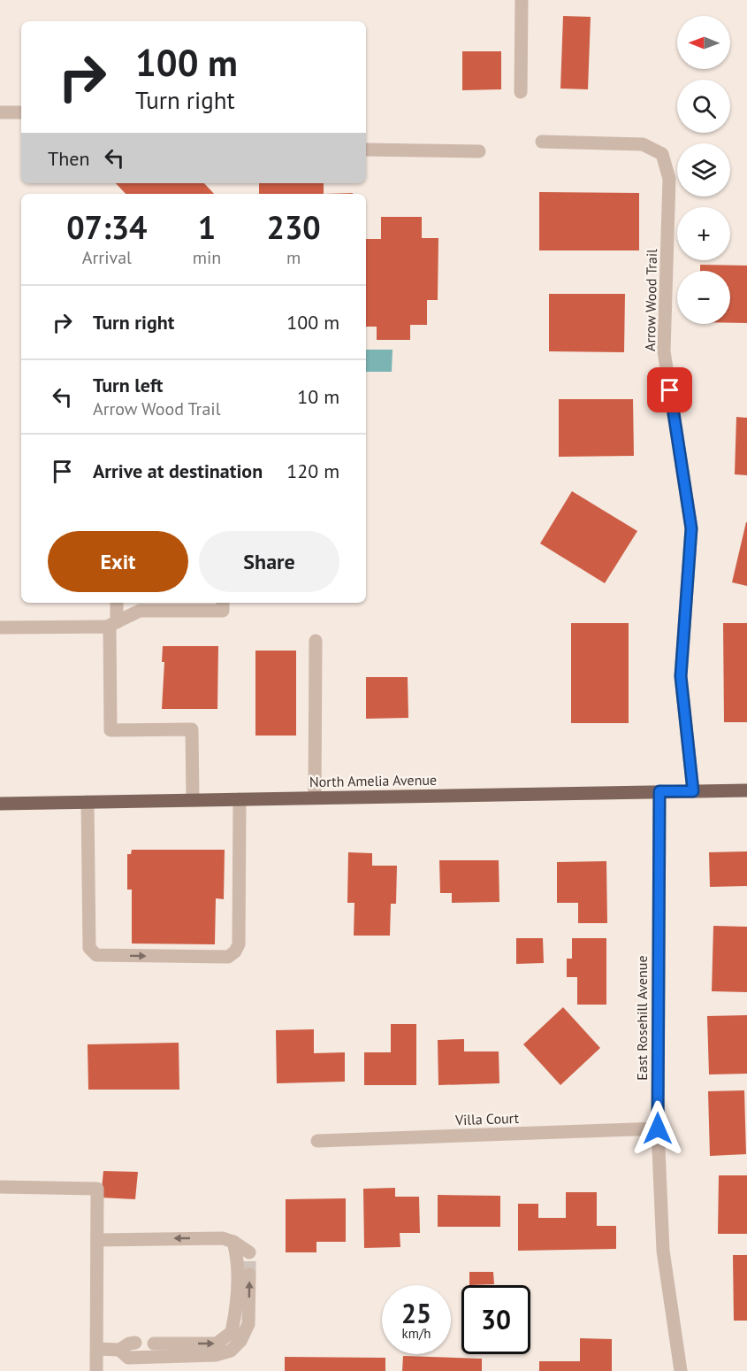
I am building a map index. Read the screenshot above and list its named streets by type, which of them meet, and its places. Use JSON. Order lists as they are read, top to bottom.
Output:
{
  "streets": {
    "main road": ["North Amelia Avenue"],
    "street": ["Arrow Wood Trail", "East Rosehill Avenue", "Villa Court"]
  },
  "crossings": [
    ["Arrow Wood Trail", "North Amelia Avenue"],
    ["North Amelia Avenue", "East Rosehill Avenue"],
    ["East Rosehill Avenue", "Villa Court"]
  ],
  "north": "left",
  "page": {
    "map_buttons": ["+", "−"],
    "turn": ["100 m", "Turn right"],
    "then": "Then",
    "eta": [
      "07:34",
      "Arrival",
      "1",
      "min",
      "230",
      "m"
    ],
    "list": [
      {
        "name": "Turn right",
        "value": "100 m"
      },
      {
        "name": "Turn left",
        "note": "Arrow Wood Trail",
        "value": "10 m"
      },
      {
        "name": "Arrive at destination",
        "value": "120 m"
      }
    ],
    "buttons": ["Exit", "Share"],
    "speed": "25 km/h",
    "limit": "30"
  }
}
